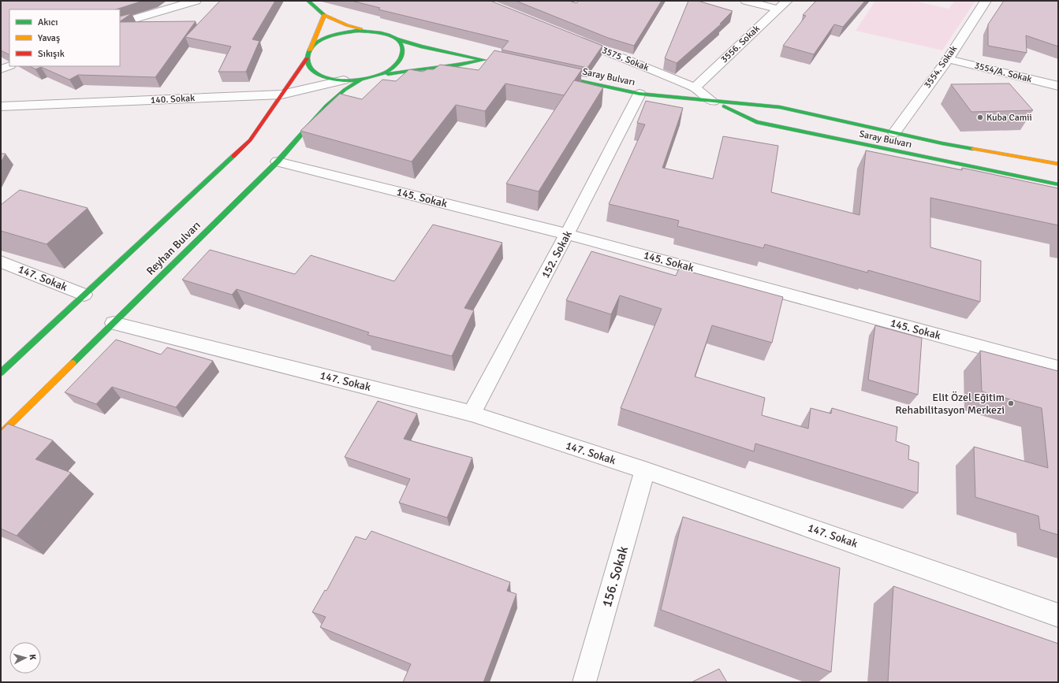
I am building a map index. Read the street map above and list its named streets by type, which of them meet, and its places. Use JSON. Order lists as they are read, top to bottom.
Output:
{
  "streets": {
    "main road": ["Saray Bulvarı", "Reyhan Bulvarı"],
    "street": [
      "3556. Sokak",
      "3575. Sokak",
      "3554. Sokak",
      "3554/A. Sokak",
      "140. Sokak",
      "145. Sokak",
      "152. Sokak",
      "147. Sokak",
      "156. Sokak"
    ]
  },
  "crossings": [
    ["3556. Sokak", "3575. Sokak"],
    ["3575. Sokak", "Saray Bulvarı"],
    ["3554. Sokak", "3554/A. Sokak"],
    ["3554. Sokak", "Saray Bulvarı"],
    ["Saray Bulvarı", "152. Sokak"],
    ["145. Sokak", "Reyhan Bulvarı"],
    ["145. Sokak", "152. Sokak"],
    ["Reyhan Bulvarı", "147. Sokak"],
    ["152. Sokak", "147. Sokak"],
    ["147. Sokak", "156. Sokak"]
  ],
  "places": ["Kuba Camii", "Elit Özel Eğitim Rehabilitasyon Merkezi"],
  "legend": ["Akıcı", "Yavaş", "Sıkışık"],
  "north": "right"
}
